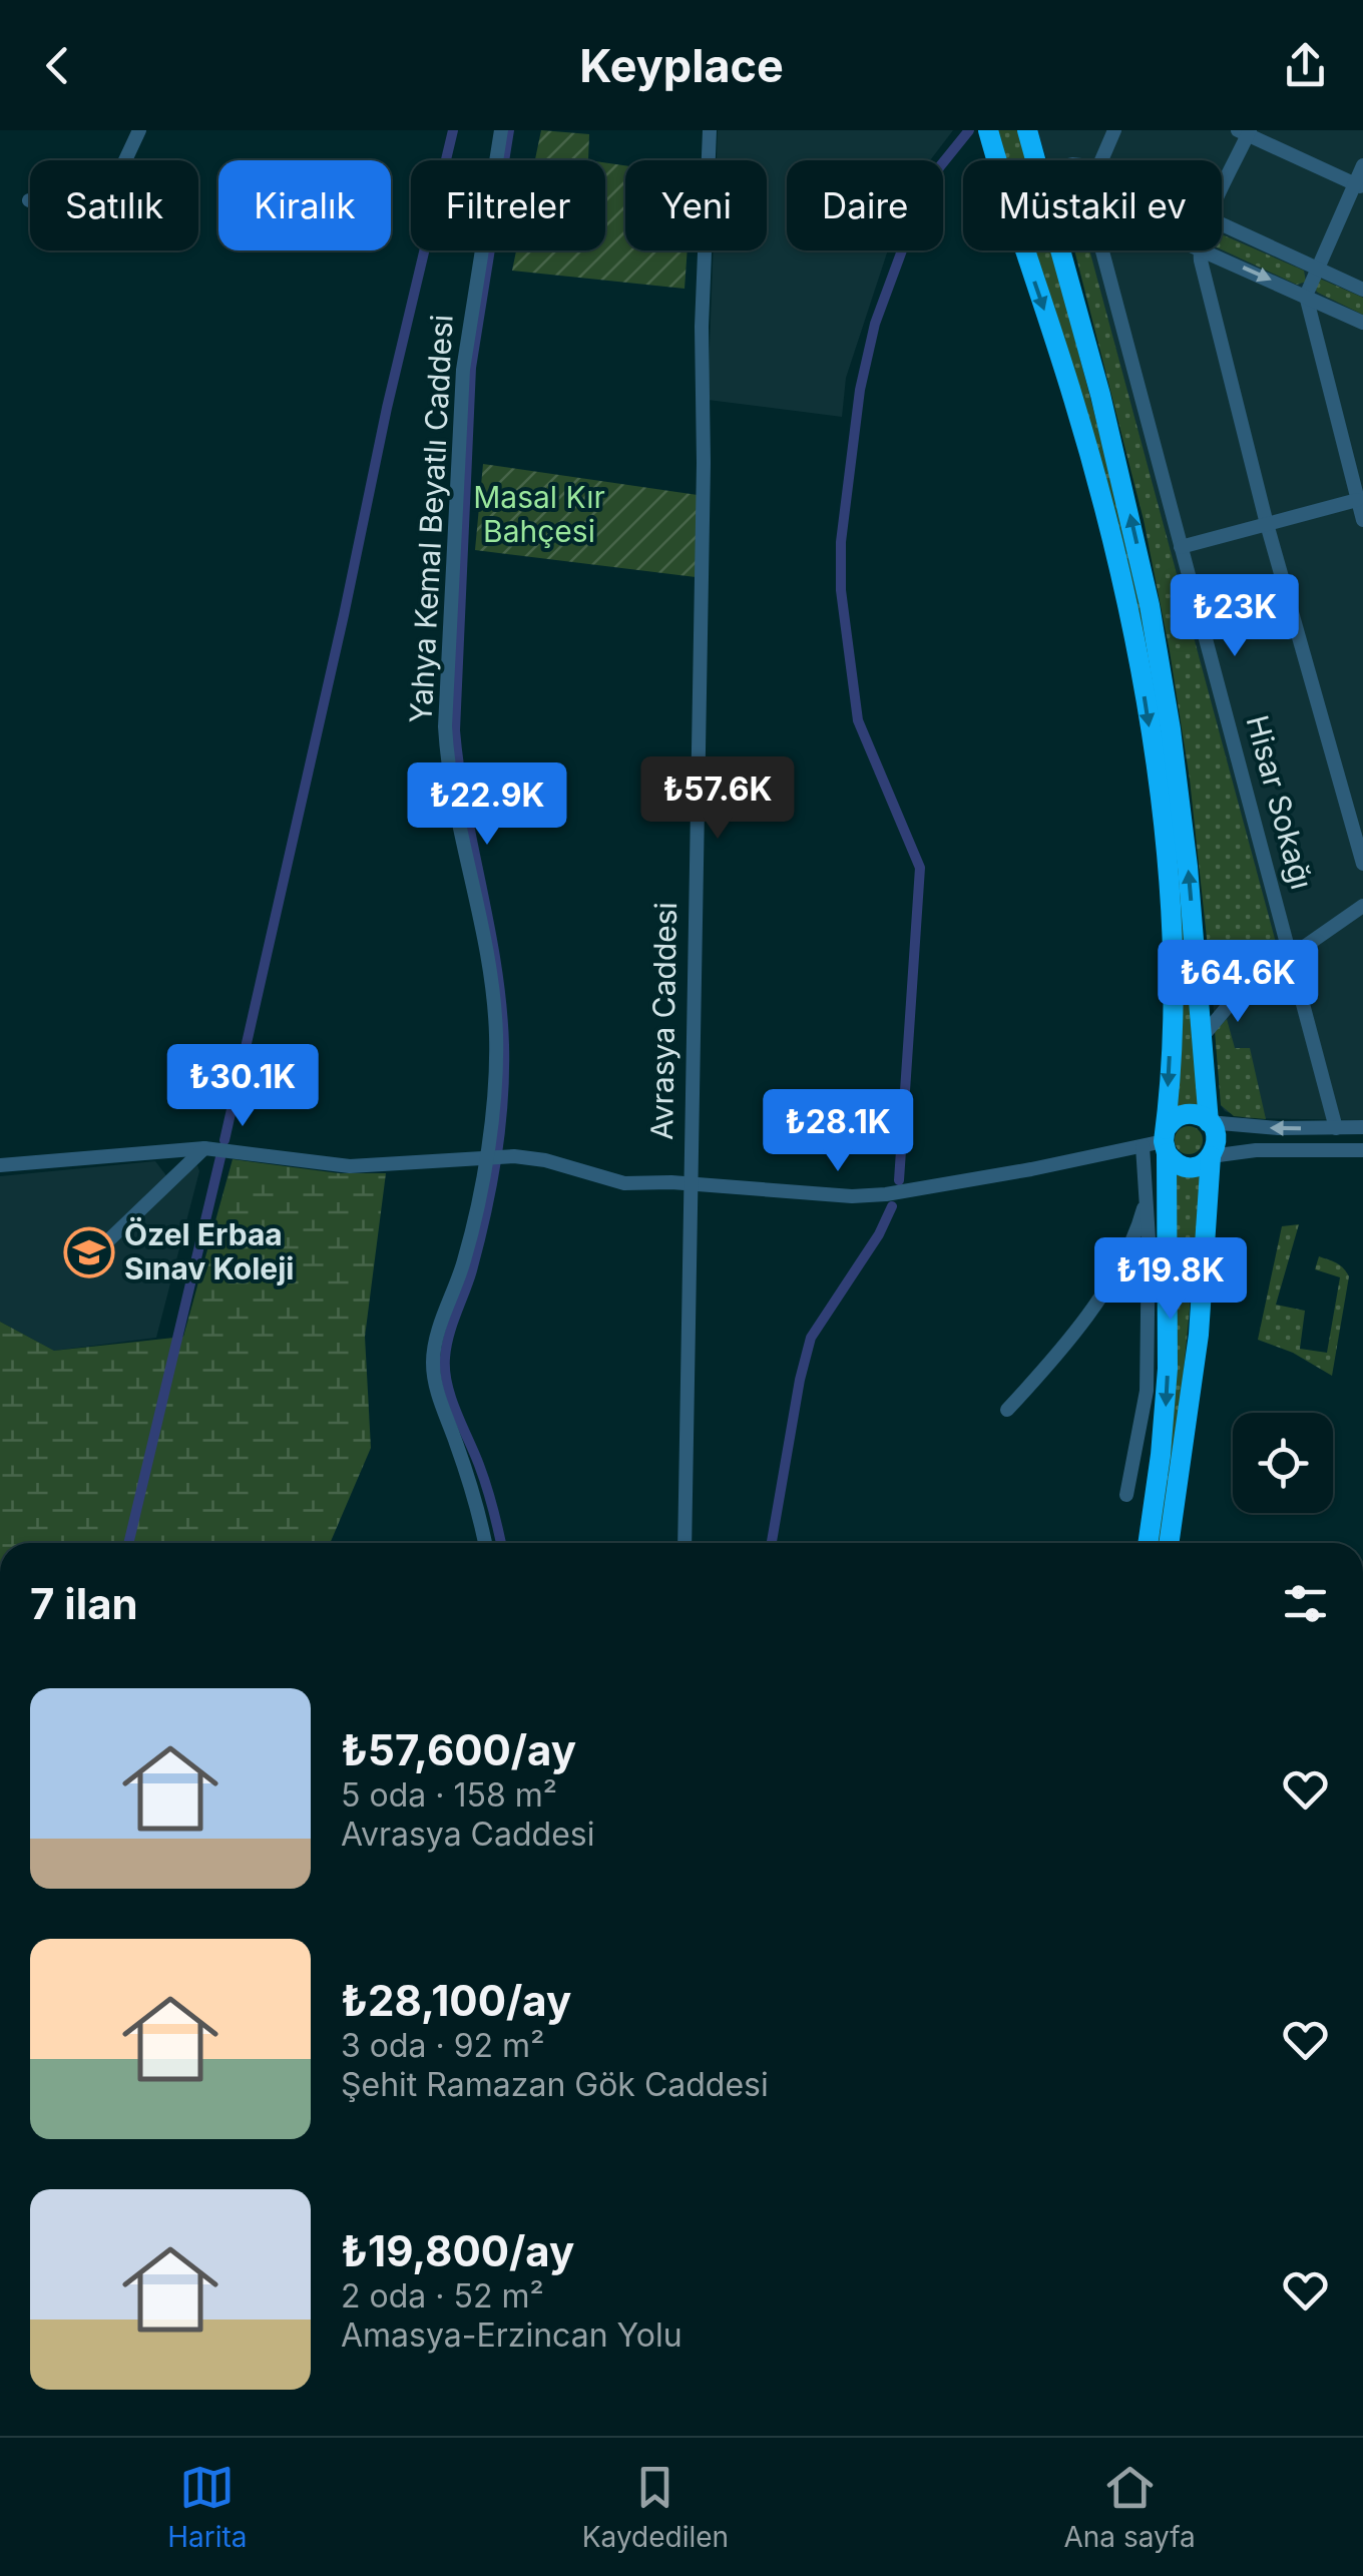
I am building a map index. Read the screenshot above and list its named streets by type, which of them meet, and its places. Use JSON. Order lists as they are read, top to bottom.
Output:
{
  "streets": {
    "street": ["Yahya Kemal Beyatlı Caddesi", "Hisar Sokağı", "Avrasya Caddesi"]
  },
  "parks": ["Masal Kır Bahçesi"],
  "places": {
    "school or university": ["Özel Erbaa Sınav Koleji"]
  },
  "page": {
    "header": "Keyplace",
    "chip": [
      "Satılık",
      "Kiralık",
      "Filtreler",
      "Yeni",
      "Daire",
      "Müstakil ev"
    ],
    "price": [
      "₺23K",
      "₺57.6K",
      "₺22.9K",
      "₺64.6K",
      "₺30.1K",
      "₺28.1K",
      "₺19.8K"
    ],
    "heading": "7 ilan",
    "list": [
      {
        "name": "₺57,600/ay",
        "note": "5 oda · 158 m² · Avrasya Caddesi"
      },
      {
        "name": "₺28,100/ay",
        "note": "3 oda · 92 m² · Şehit Ramazan Gök Caddesi"
      },
      {
        "name": "₺19,800/ay",
        "note": "2 oda · 52 m² · Amasya-Erzincan Yolu"
      }
    ],
    "tabs": ["Harita", "Kaydedilen", "Ana sayfa"]
  }
}
